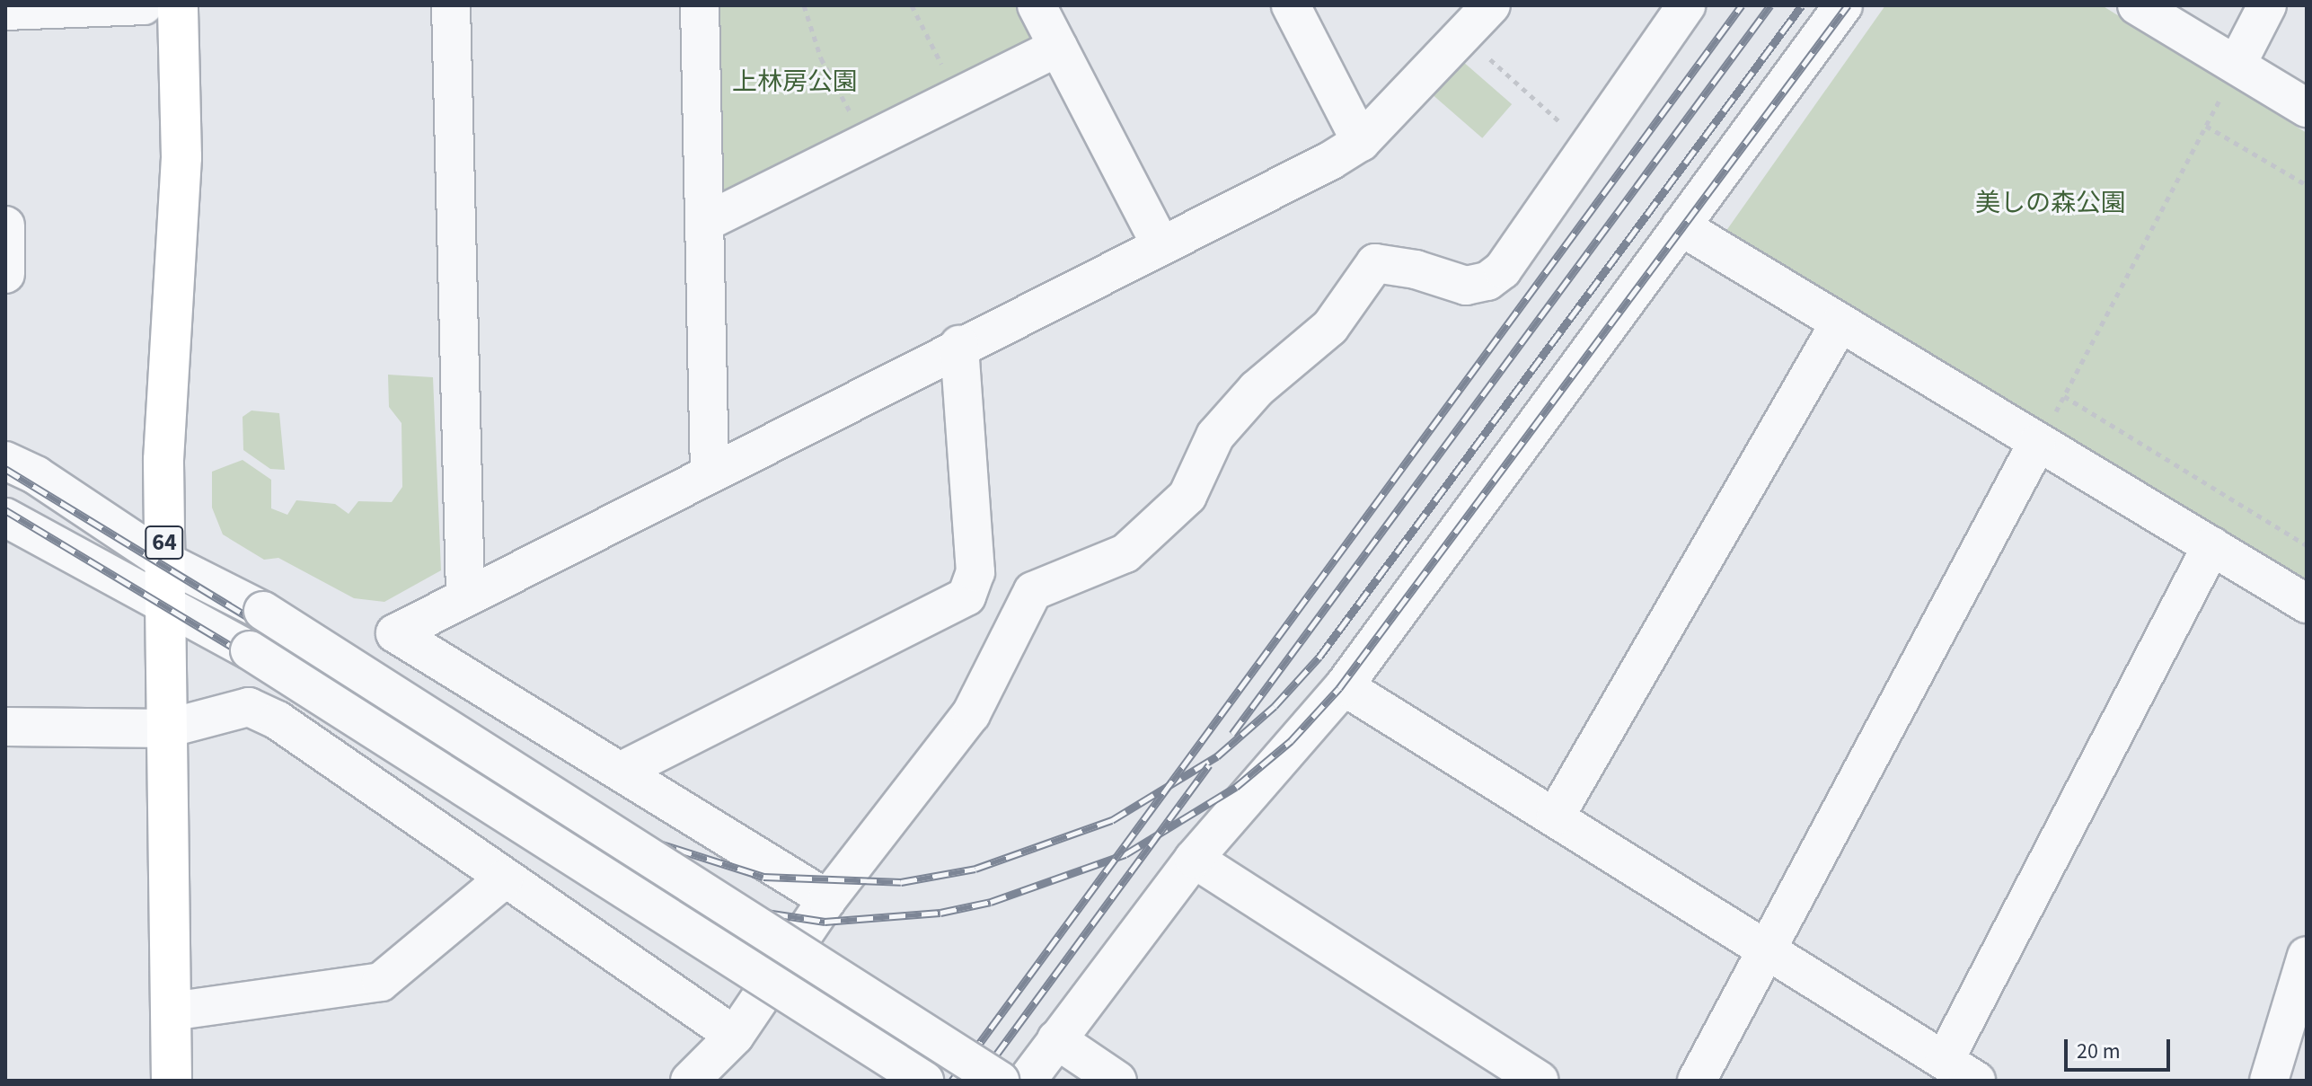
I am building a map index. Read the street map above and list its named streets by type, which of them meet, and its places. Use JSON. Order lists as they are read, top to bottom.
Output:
{
  "streets": {
    "main road": ["64"]
  },
  "parks": ["上林房公園", "美しの森公園"],
  "scale_bar": "20 m"
}
